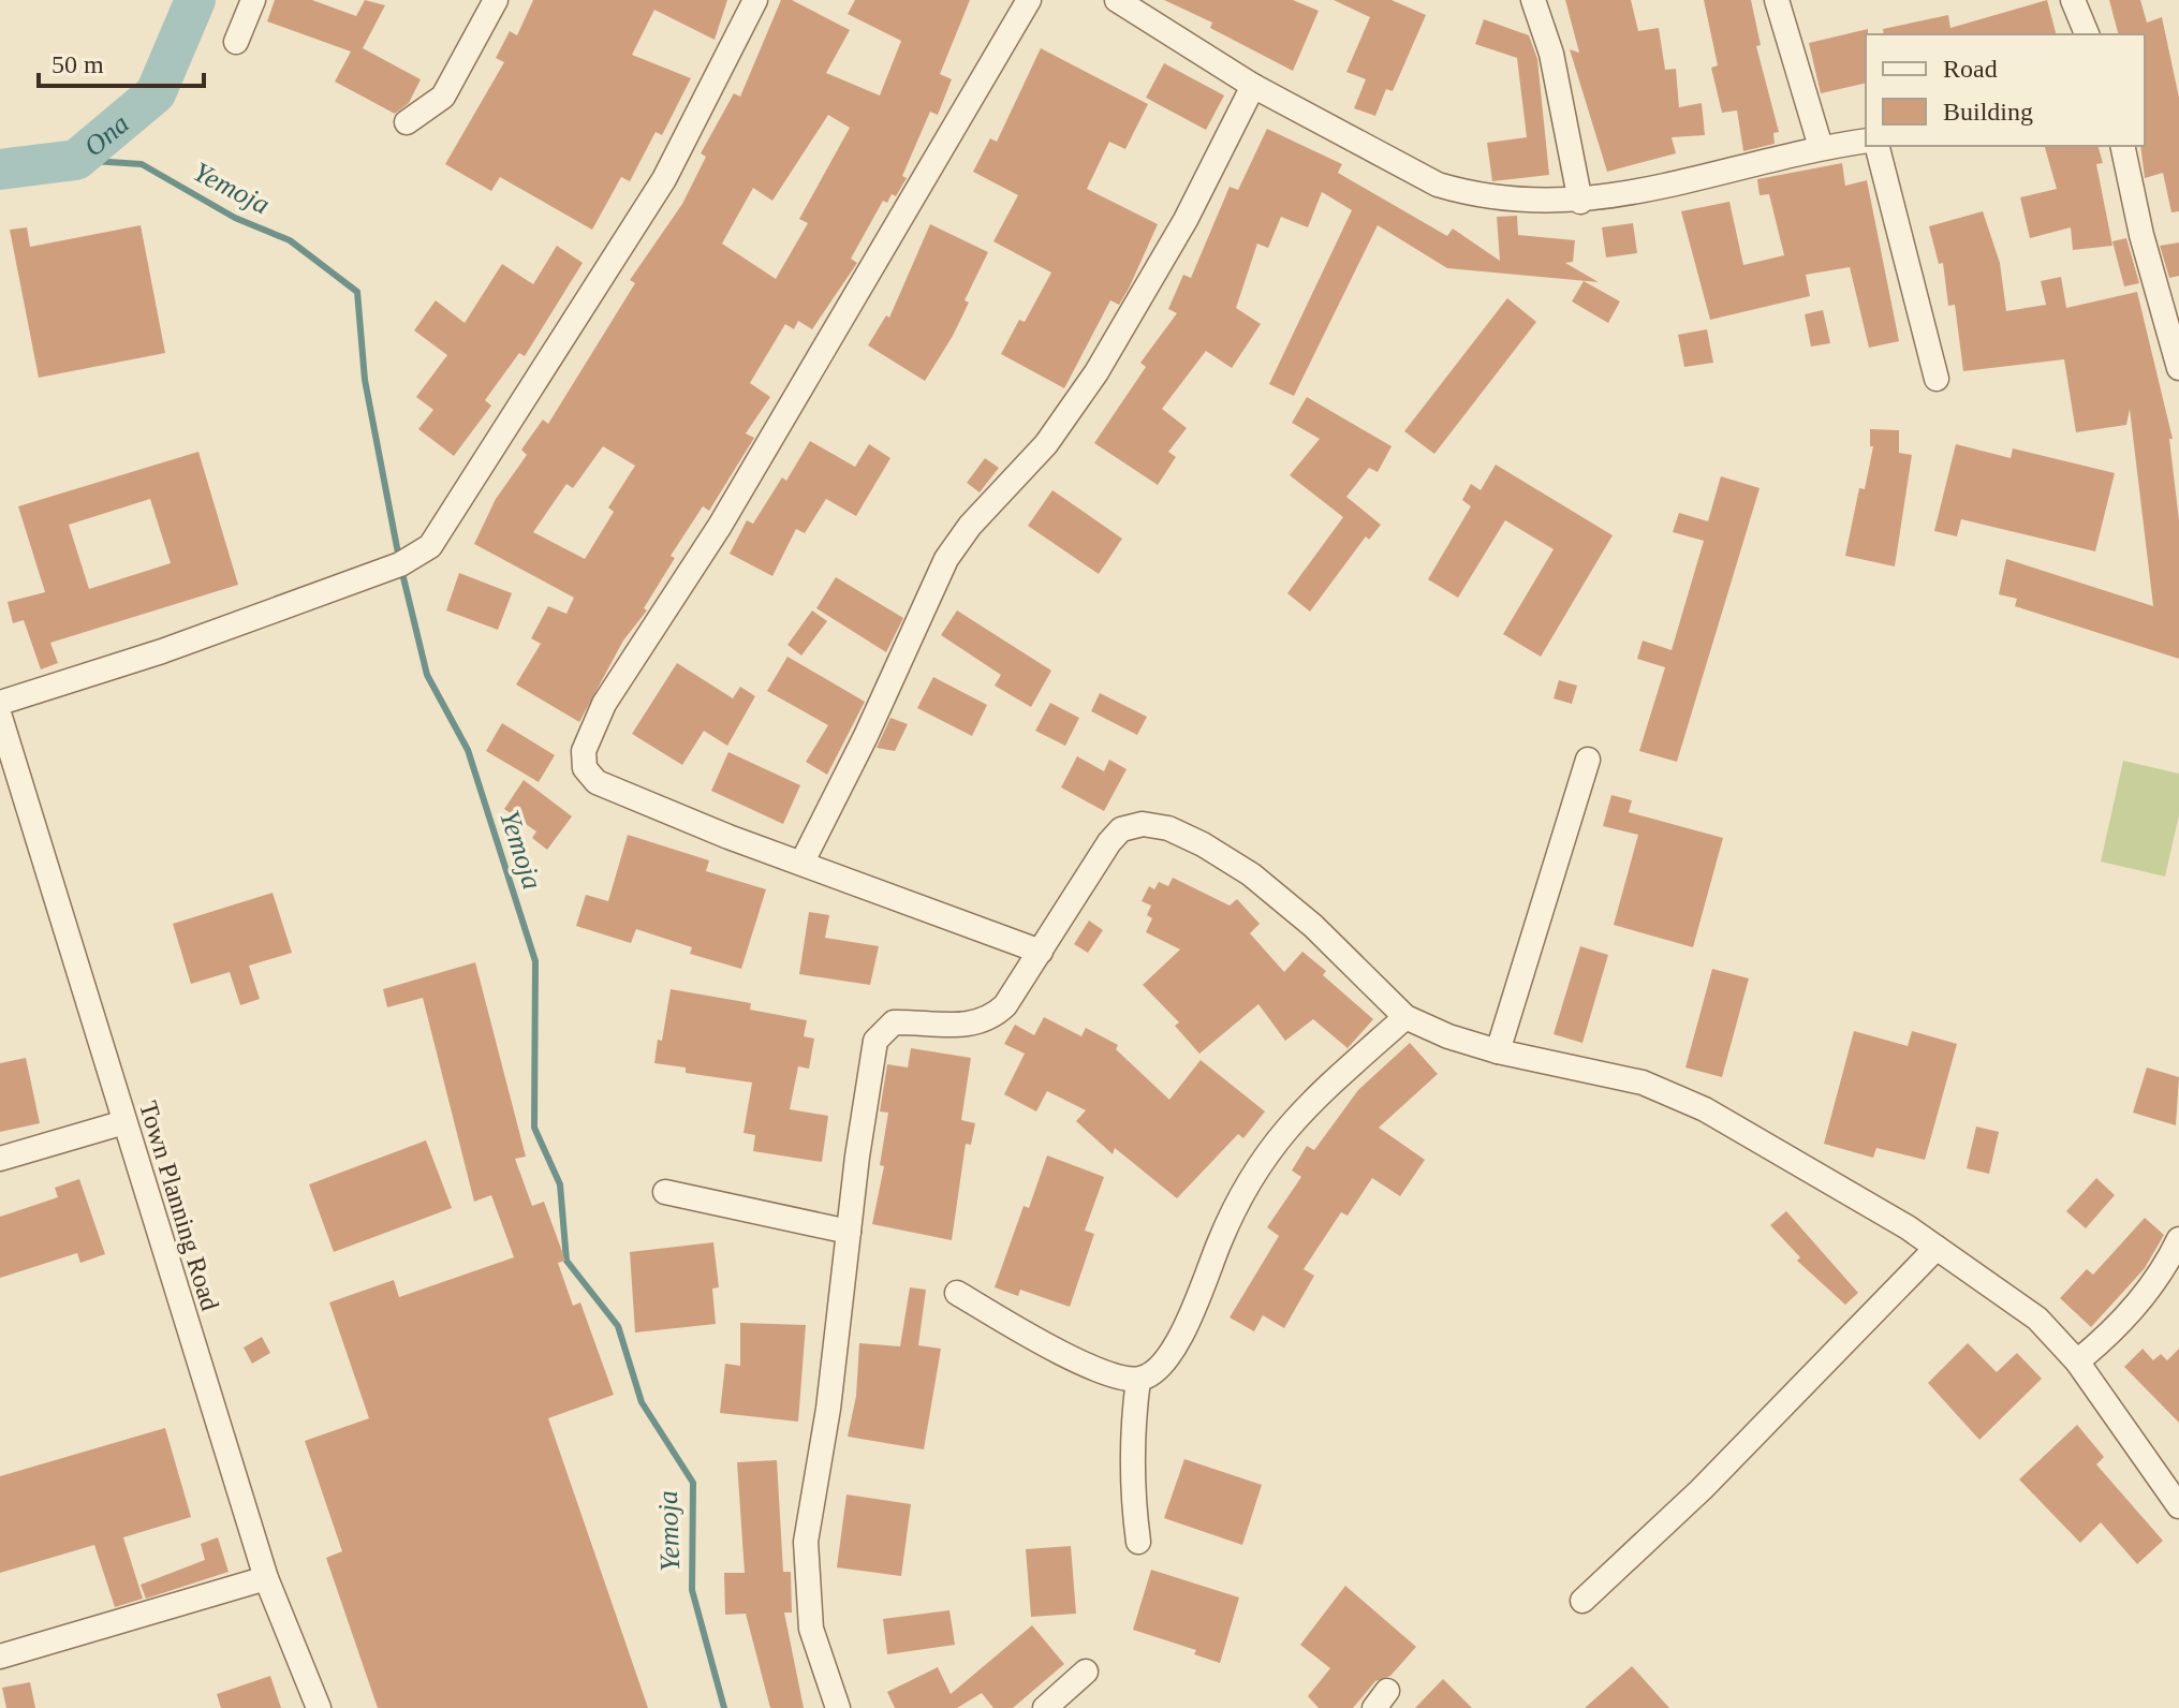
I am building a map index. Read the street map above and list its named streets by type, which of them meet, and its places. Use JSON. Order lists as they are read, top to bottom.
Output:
{
  "streets": {
    "street": ["Town Planning Road"]
  },
  "water": ["Ona", "Yemoja"],
  "legend": ["Road", "Building"],
  "scale_bar": "50 m"
}
